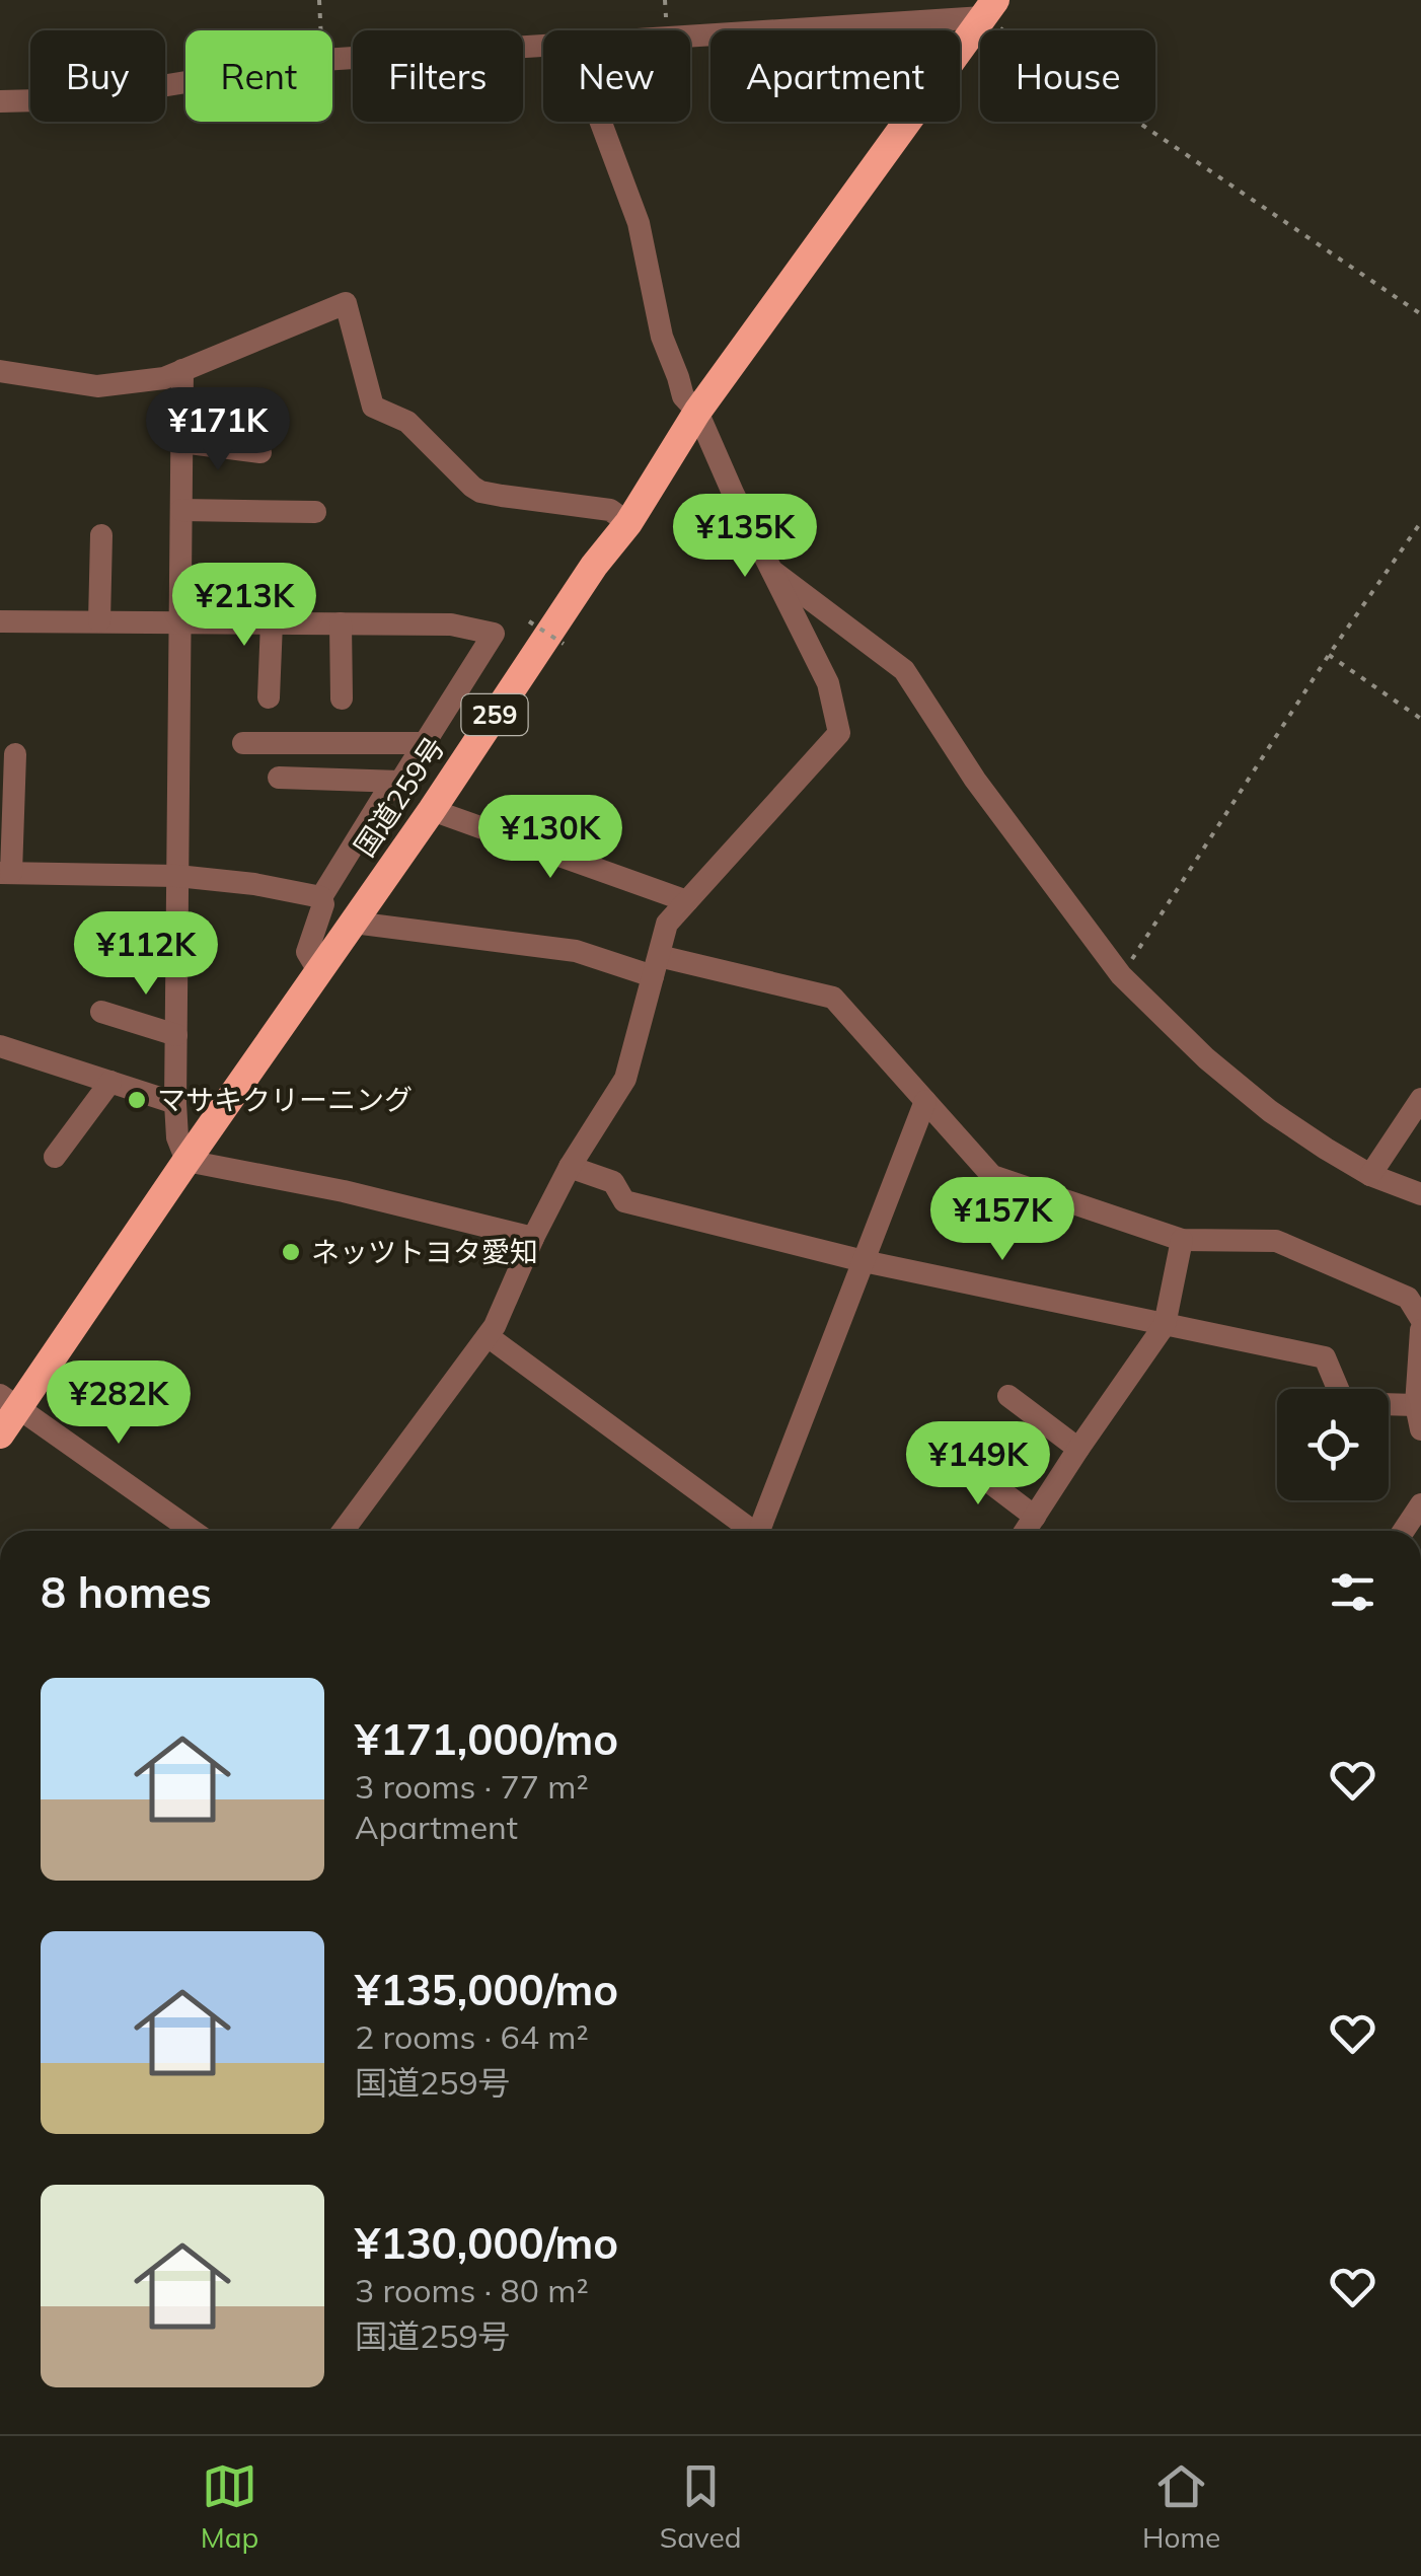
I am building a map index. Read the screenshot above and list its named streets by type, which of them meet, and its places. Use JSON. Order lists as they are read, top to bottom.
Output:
{
  "streets": {
    "highway": ["259", "国道259号"]
  },
  "places": ["マサキクリーニング", "ネッツトヨタ愛知"],
  "page": {
    "chip": [
      "Buy",
      "Rent",
      "Filters",
      "New",
      "Apartment",
      "House"
    ],
    "price": [
      "¥171K",
      "¥135K",
      "¥213K",
      "¥130K",
      "¥112K",
      "¥157K",
      "¥282K",
      "¥149K"
    ],
    "heading": "8 homes",
    "list": [
      {
        "name": "¥171,000/mo",
        "note": "3 rooms · 77 m² · Apartment"
      },
      {
        "name": "¥135,000/mo",
        "note": "2 rooms · 64 m² · 国道259号"
      },
      {
        "name": "¥130,000/mo",
        "note": "3 rooms · 80 m² · 国道259号"
      }
    ],
    "tabs": ["Map", "Saved", "Home"]
  }
}
